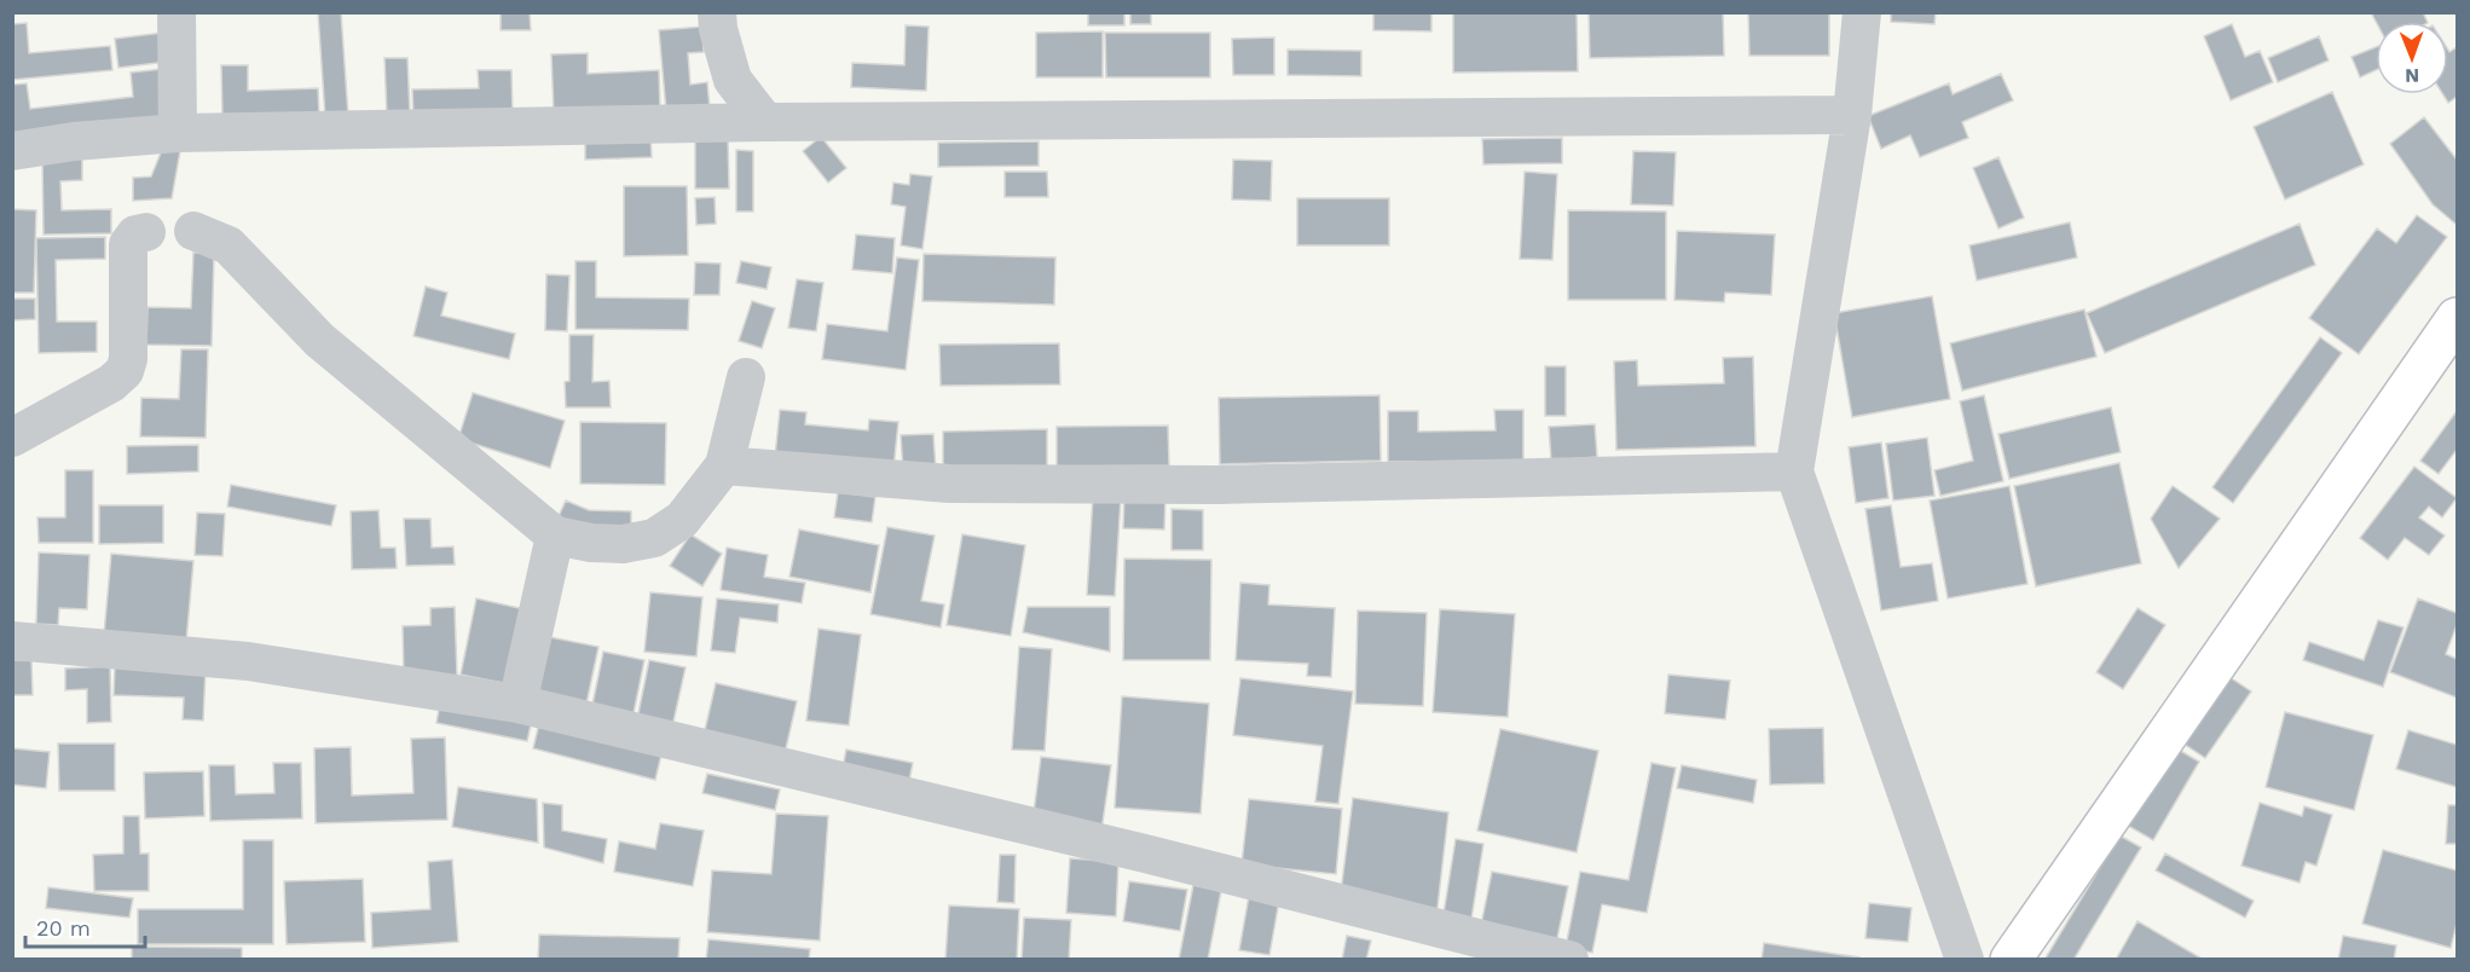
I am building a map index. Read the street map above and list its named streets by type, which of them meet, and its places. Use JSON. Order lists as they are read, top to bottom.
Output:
{
  "scale_bar": "20 m",
  "north": "bottom"
}
